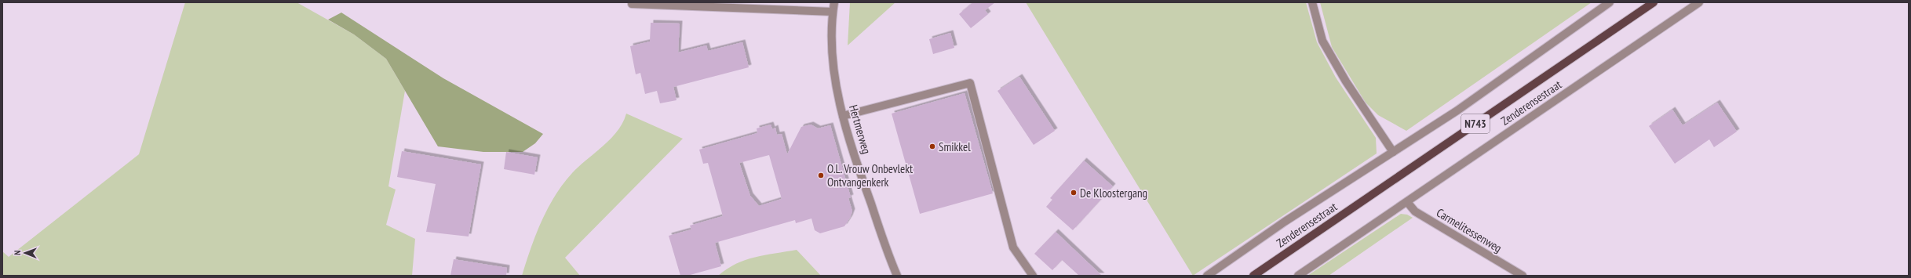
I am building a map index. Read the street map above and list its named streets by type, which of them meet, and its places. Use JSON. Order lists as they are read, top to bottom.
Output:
{
  "streets": {
    "main road": ["Zenderensestraat", "N743"],
    "street": ["Hertmerweg", "Carmelitessenweg"]
  },
  "crossings": [
    ["Zenderensestraat", "Carmelitessenweg"]
  ],
  "places": ["Smikkel", "O.L. Vrouw Onbevlekt Ontvangenkerk", "De Kloostergang"],
  "north": "left"
}
